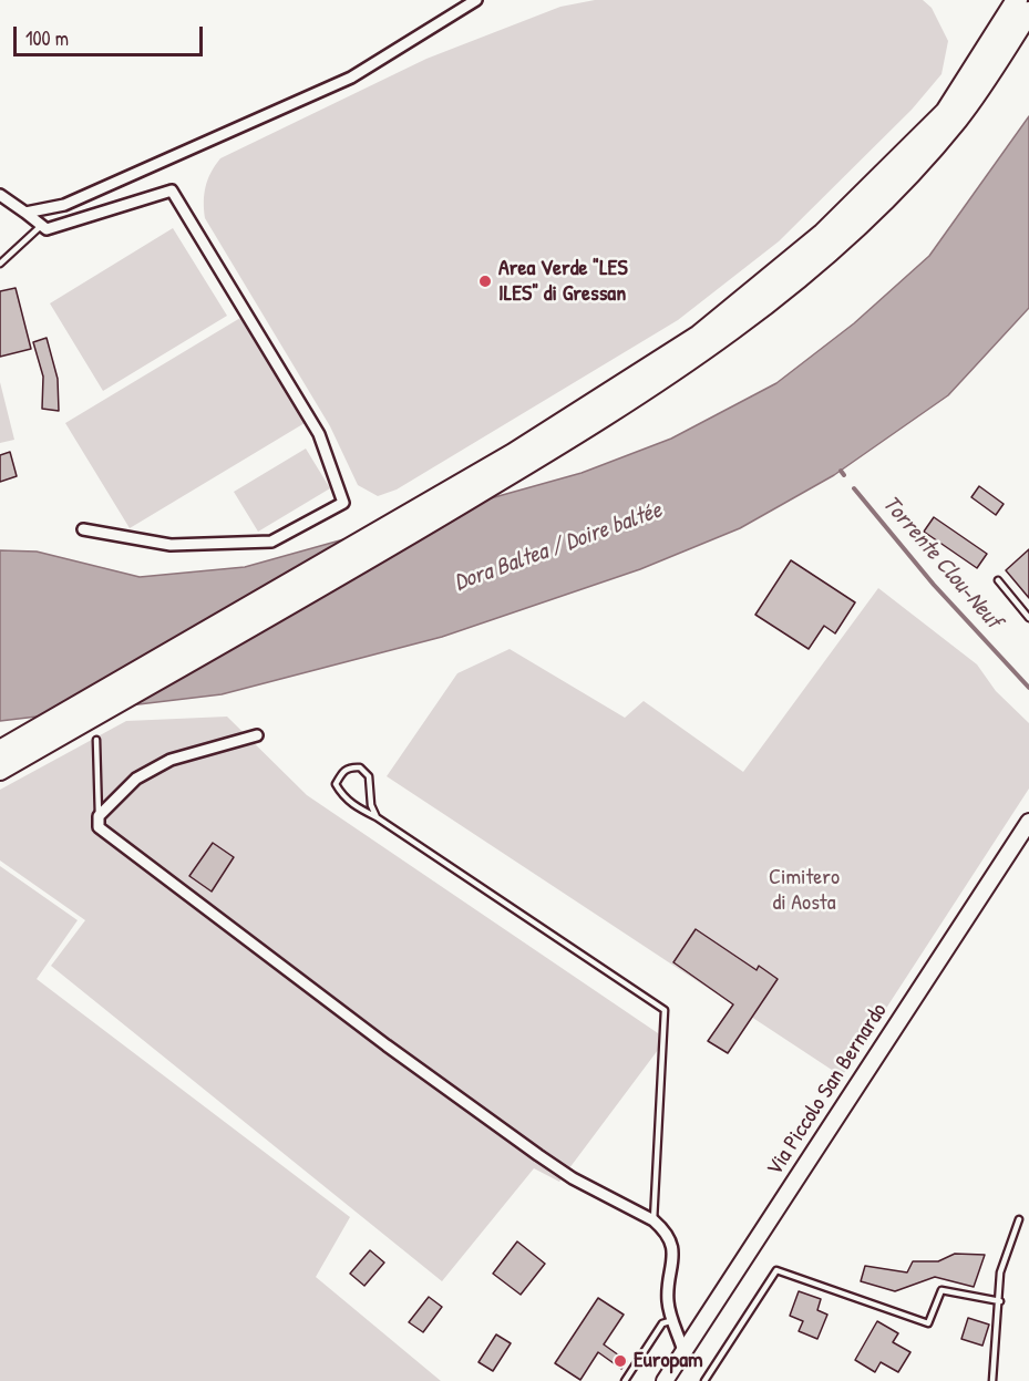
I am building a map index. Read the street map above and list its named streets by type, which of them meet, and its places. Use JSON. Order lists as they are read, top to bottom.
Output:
{
  "streets": {
    "street": ["Via Piccolo San Bernardo"]
  },
  "water": ["Dora Baltea / Doire baltée", "Torrente Clou-Neuf"],
  "parks": ["Cimitero di Aosta"],
  "places": ["Area Verde \"LES ILES\" di Gressan", "Europam"],
  "scale_bar": "100 m"
}
